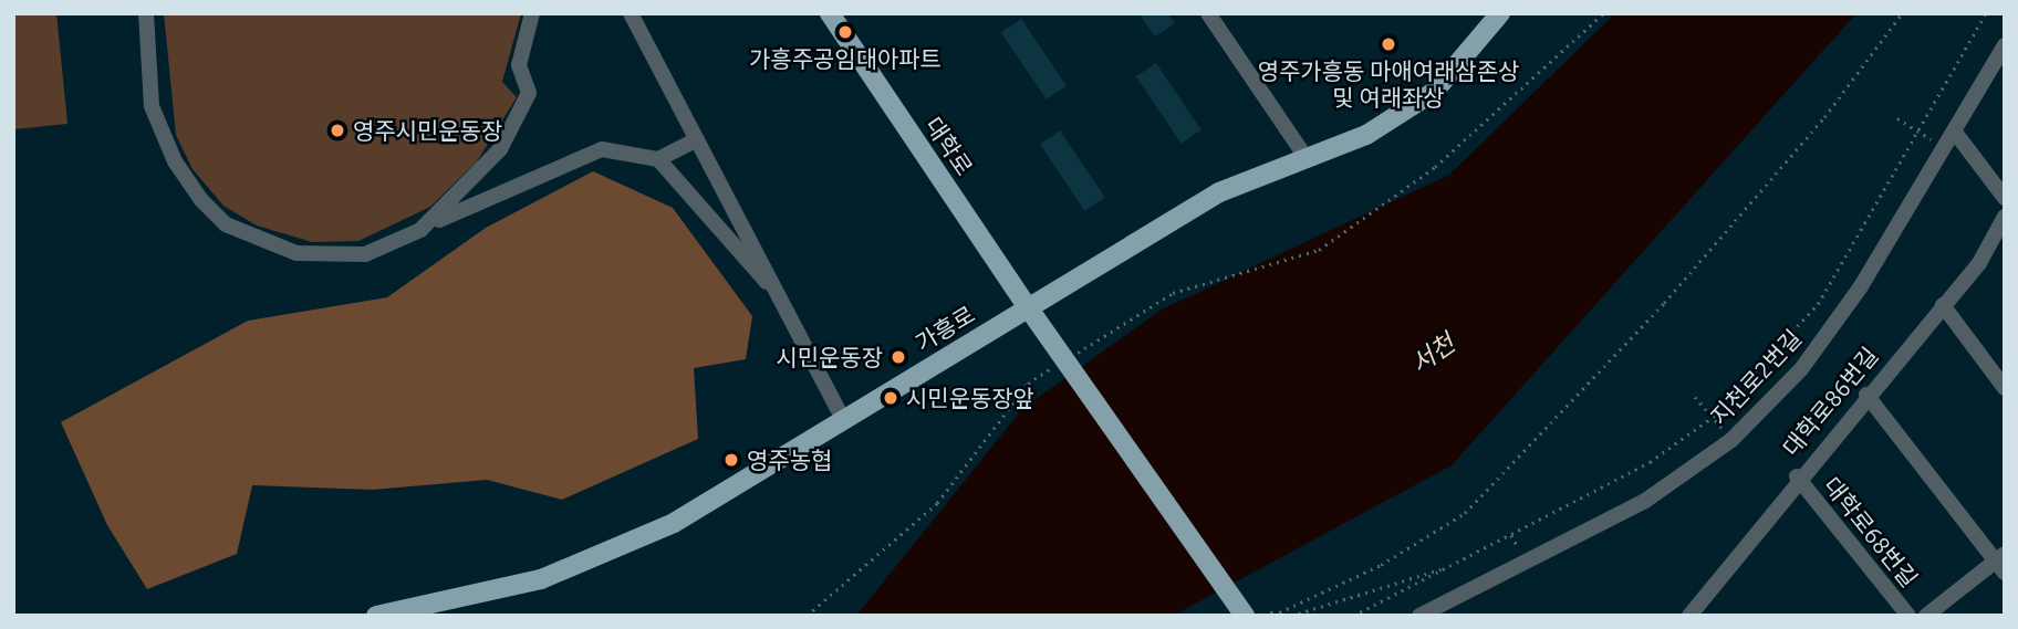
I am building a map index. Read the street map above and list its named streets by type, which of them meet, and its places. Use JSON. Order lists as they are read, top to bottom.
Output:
{
  "streets": {
    "main road": ["대학로", "가흥로"],
    "street": ["지천로2번길", "대학로86번길", "대학로68번길"]
  },
  "crossings": [
    ["대학로", "가흥로"],
    ["대학로86번길", "대학로68번길"]
  ],
  "water": ["서천"],
  "places": [
    "가흥주공임대아파트",
    "영주가흥동 마애여래삼존상 및 여래좌상",
    "영주시민운동장",
    "시민운동장",
    "시민운동장앞",
    "영주농협"
  ]
}
